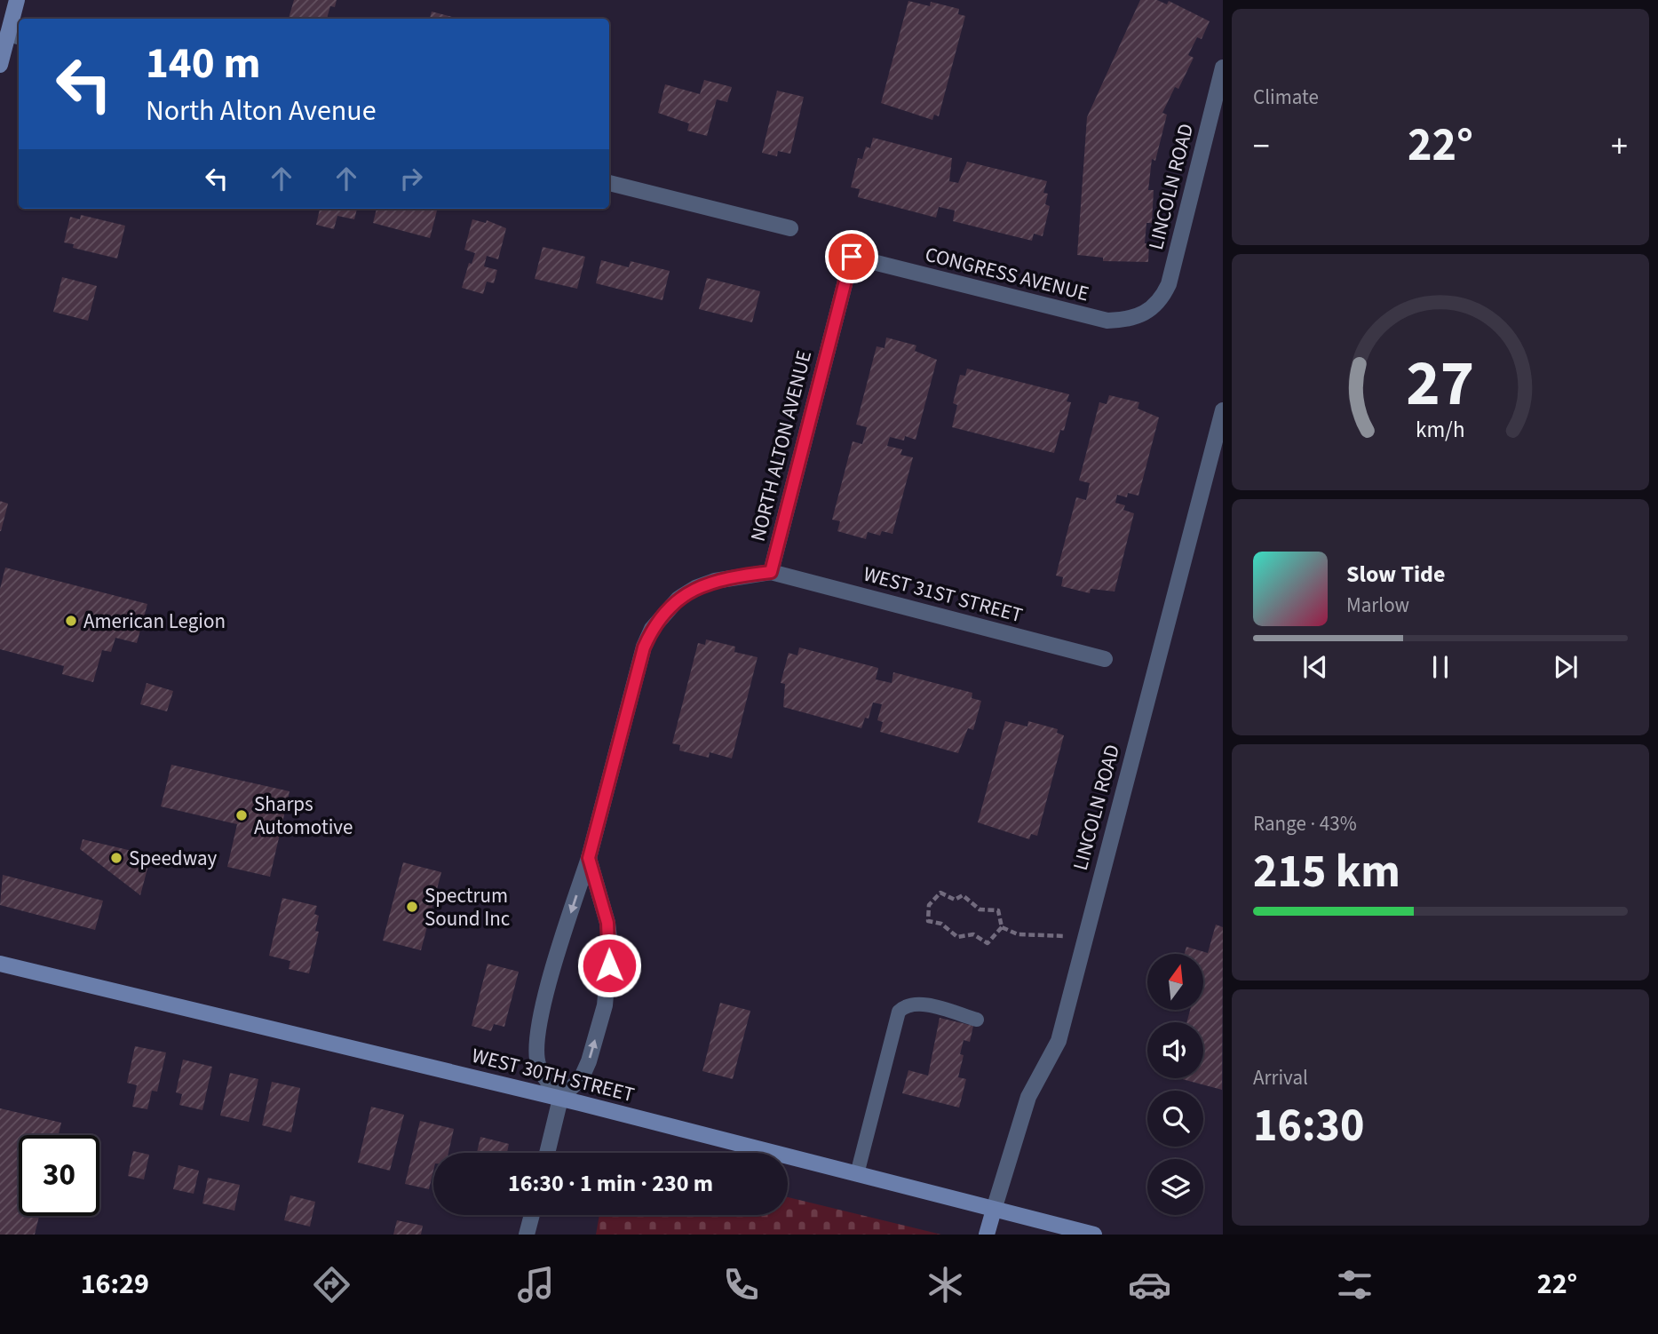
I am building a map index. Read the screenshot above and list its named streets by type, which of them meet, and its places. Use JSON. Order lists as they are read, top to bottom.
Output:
{
  "streets": {
    "main road": ["WEST 30TH STREET"],
    "street": [
      "LINCOLN ROAD",
      "CONGRESS AVENUE",
      "NORTH ALTON AVENUE",
      "WEST 31ST STREET"
    ]
  },
  "crossings": [
    ["LINCOLN ROAD", "CONGRESS AVENUE"],
    ["LINCOLN ROAD", "WEST 30TH STREET"],
    ["CONGRESS AVENUE", "NORTH ALTON AVENUE"],
    ["NORTH ALTON AVENUE", "WEST 31ST STREET"],
    ["NORTH ALTON AVENUE", "WEST 30TH STREET"]
  ],
  "places": [
    "American Legion",
    "Sharps Automotive",
    "Speedway",
    "Spectrum Sound Inc"
  ],
  "north": "top",
  "page": {
    "tile": [
      "Climate",
      ["Range · 43%", "215 km"],
      ["Arrival", "16:30"]
    ],
    "turn": ["140 m", "North Alton Avenue"],
    "heat": ["−", "22°", "+"],
    "song": ["Slow Tide", "Marlow"],
    "limit": "30",
    "trip": "16:30 · 1 min · 230 m",
    "tabs": ["16:29", "22°"],
    "gauge": ["27", "km/h"]
  }
}
